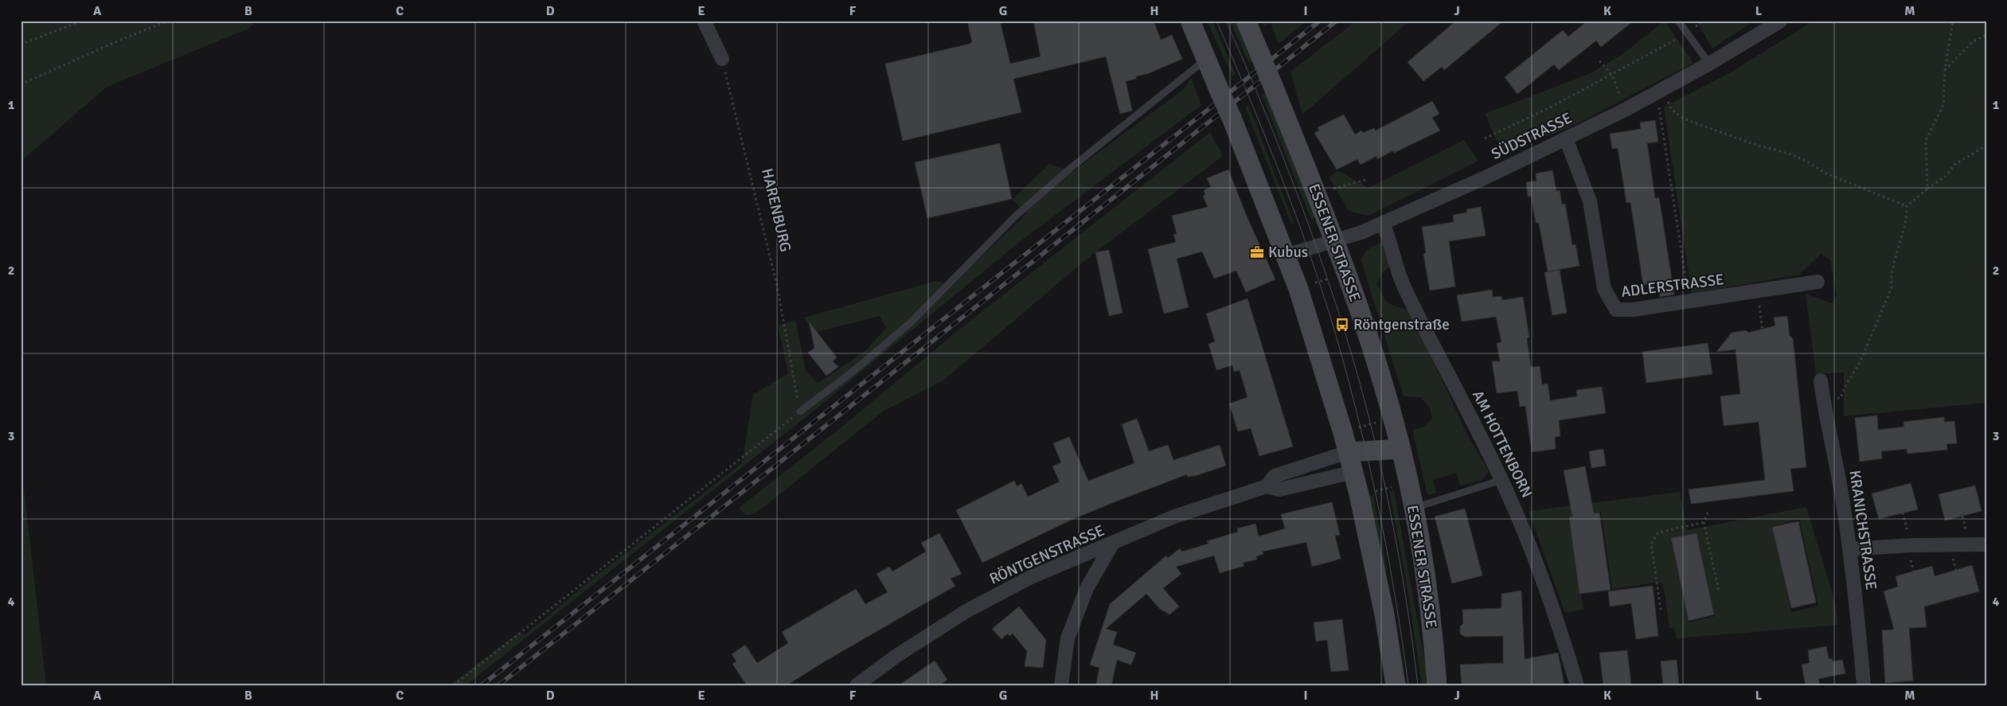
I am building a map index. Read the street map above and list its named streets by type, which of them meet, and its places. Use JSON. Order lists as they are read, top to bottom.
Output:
{
  "streets": {
    "main road": ["ESSENER STRASSE"],
    "street": [
      "SÜDSTRASSE",
      "ADLERSTRASSE",
      "AM HOTTENBORN",
      "KRANICHSTRASSE",
      "RÖNTGENSTRASSE"
    ],
    "path": ["HARENBURG"]
  },
  "crossings": [
    ["SÜDSTRASSE", "ESSENER STRASSE"],
    ["SÜDSTRASSE", "ADLERSTRASSE"],
    ["SÜDSTRASSE", "AM HOTTENBORN"]
  ],
  "places": {
    "office": ["Kubus"],
    "bus stop": ["Röntgenstraße"]
  },
  "grid": {
    "columns": [
      "A",
      "B",
      "C",
      "D",
      "E",
      "F",
      "G",
      "H",
      "I",
      "J",
      "K",
      "L",
      "M"
    ],
    "rows": [
      "1",
      "2",
      "3",
      "4"
    ]
  }
}
